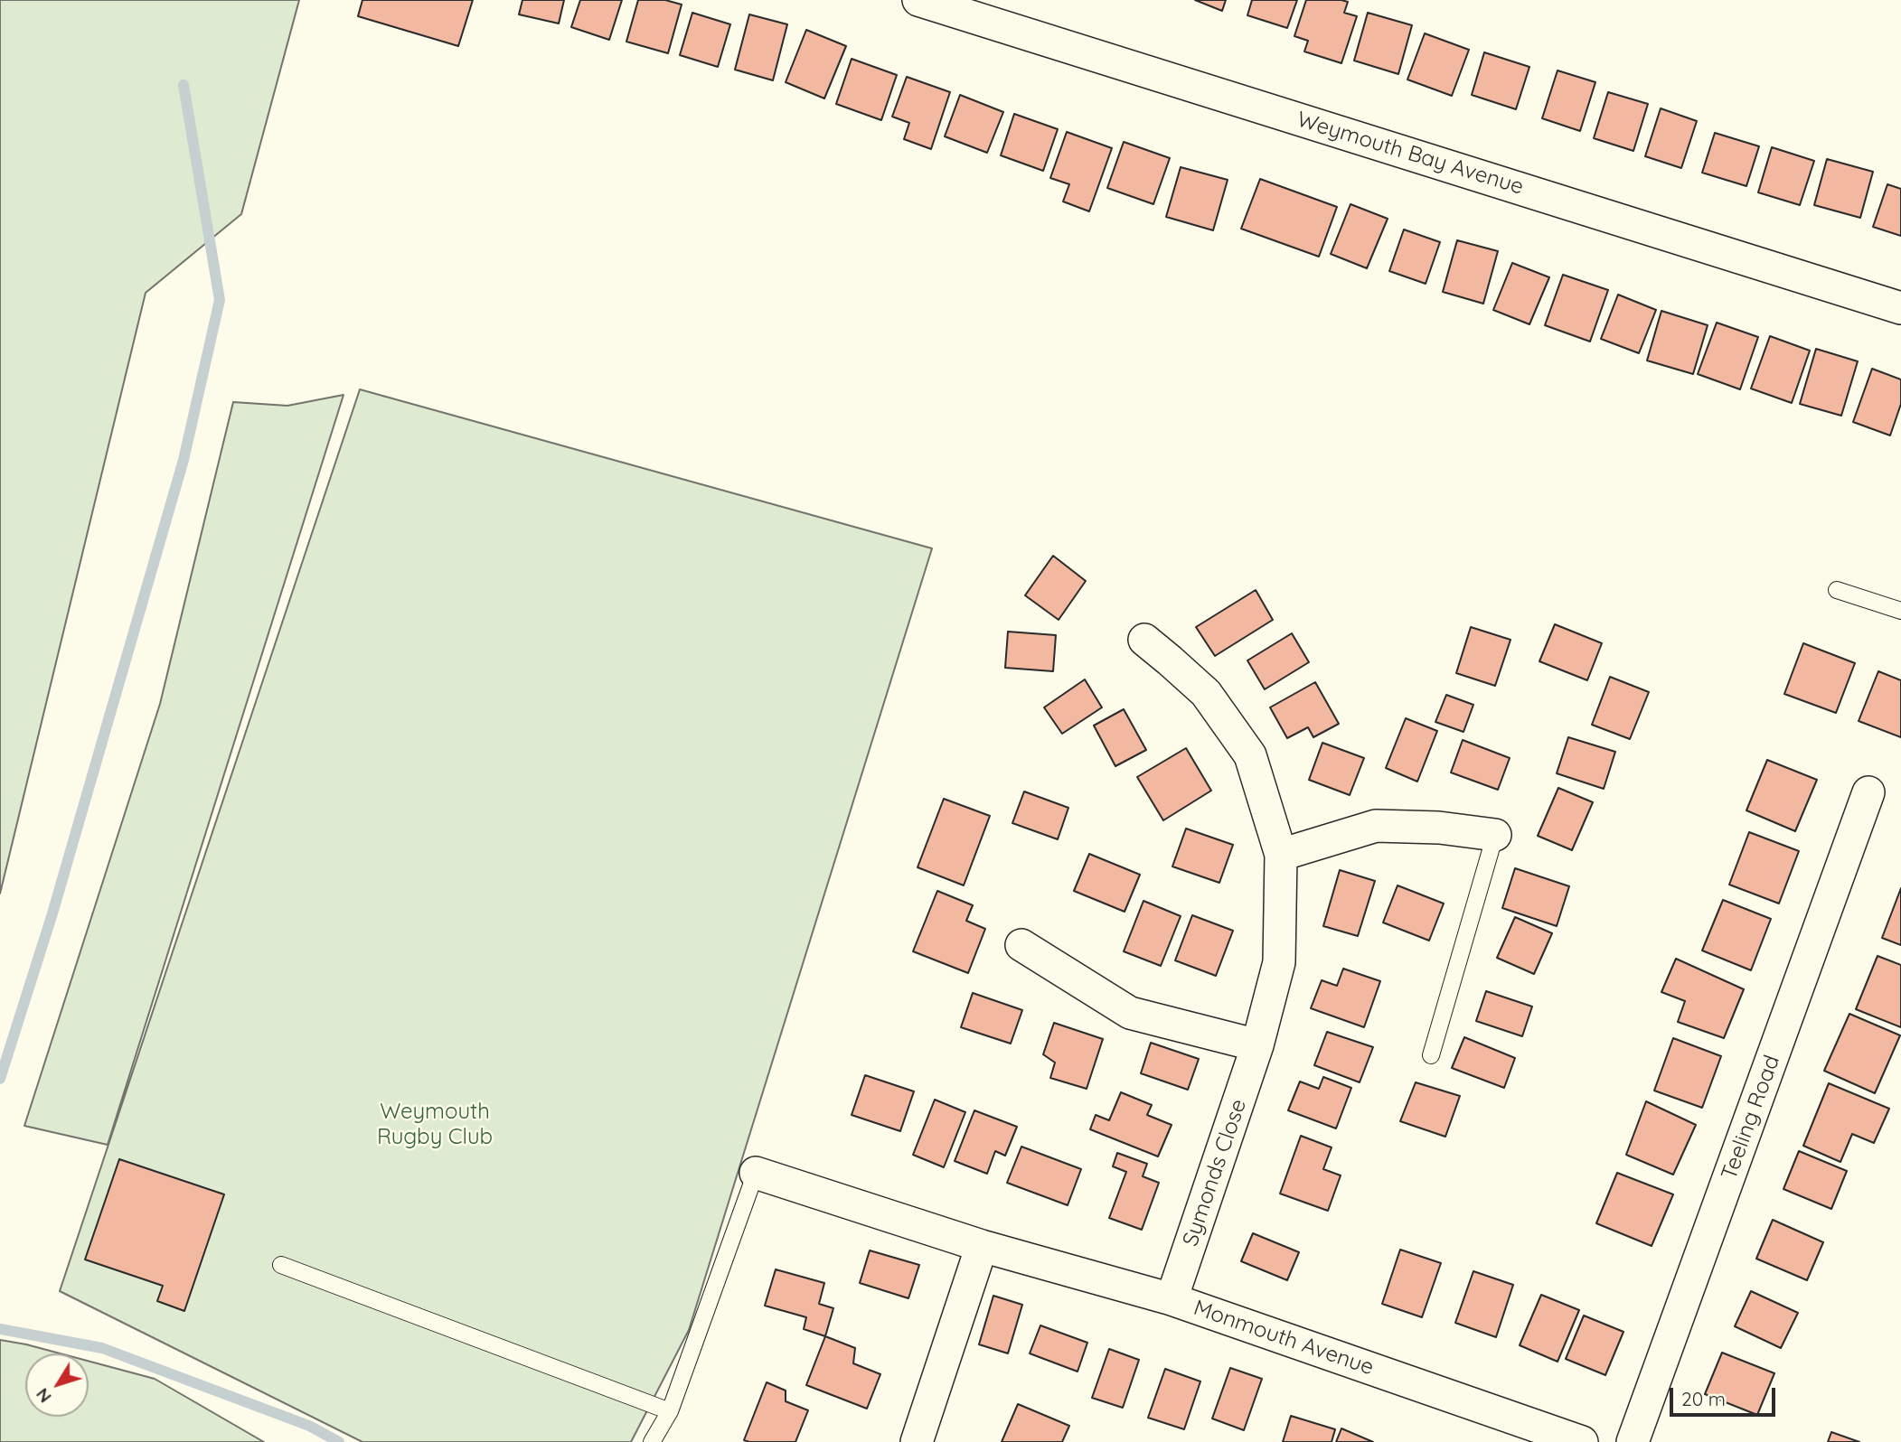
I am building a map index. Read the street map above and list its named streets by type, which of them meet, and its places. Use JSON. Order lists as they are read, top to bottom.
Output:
{
  "streets": {
    "street": [
      "Weymouth Bay Avenue",
      "Teeling Road",
      "Symonds Close",
      "Monmouth Avenue"
    ]
  },
  "crossings": [
    ["Symonds Close", "Monmouth Avenue"]
  ],
  "parks": ["Weymouth Rugby Club"],
  "scale_bar": "20 m",
  "north": "bottom left"
}
